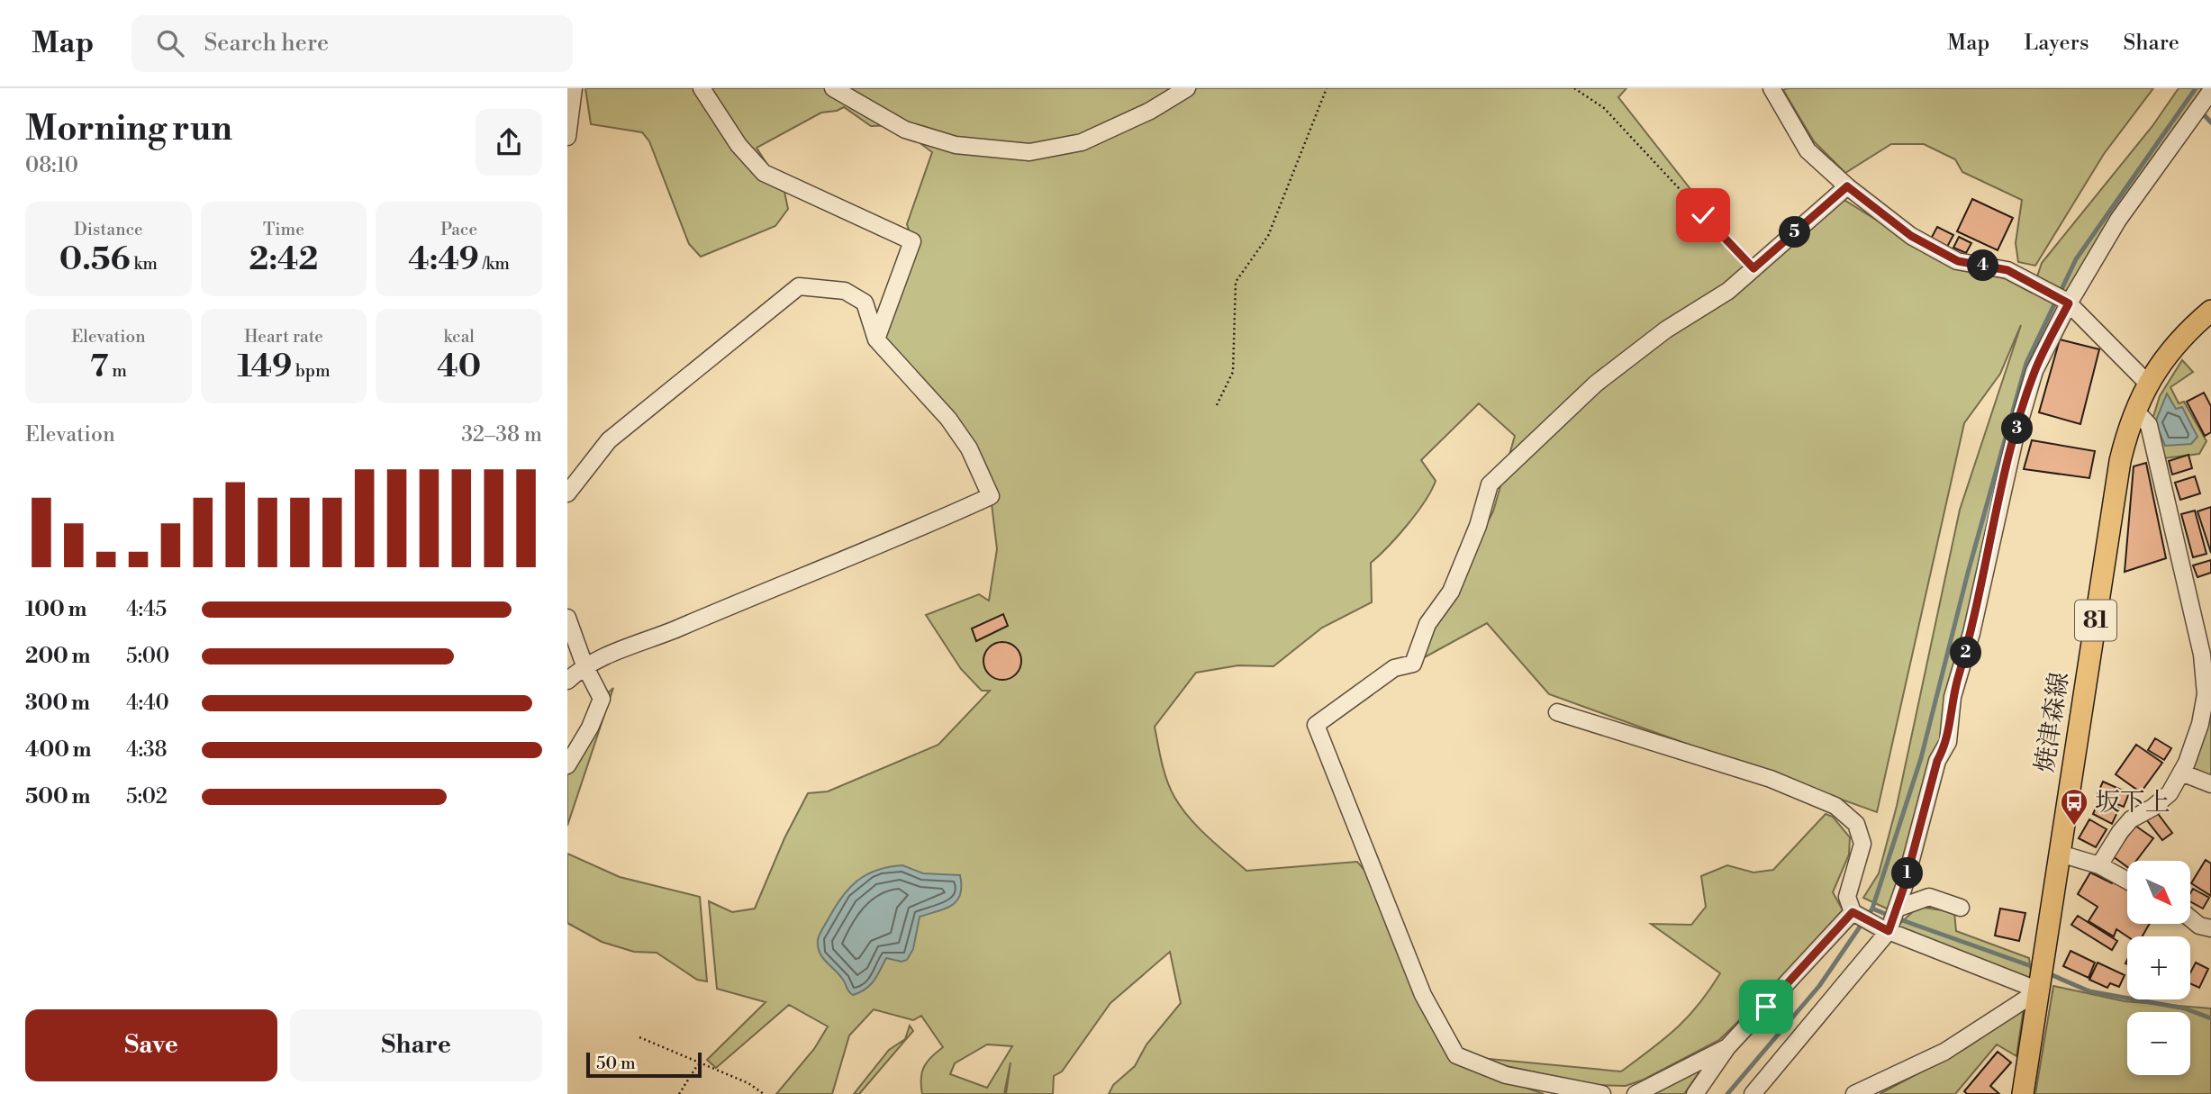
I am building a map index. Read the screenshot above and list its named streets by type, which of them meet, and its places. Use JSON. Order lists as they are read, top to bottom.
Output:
{
  "streets": {
    "main road": ["81", "焼津森線"]
  },
  "places": {
    "bus stop": ["坂下上"]
  },
  "scale_bar": "50 m",
  "north": "bottom right",
  "page": {
    "header": "Map",
    "search": "Search here",
    "nav": ["Map", "Layers", "Share"],
    "heading": ["Morning run", "08:10"],
    "stats": [
      ["Distance", "0.56 km"],
      ["Time", "2:42"],
      ["Pace", "4:49 /km"],
      ["Elevation", "7 m"],
      ["Heart rate", "149 bpm"],
      ["kcal", "40"]
    ],
    "pins": [
      "5",
      "4",
      "3",
      "2",
      "1"
    ],
    "chart": ["Elevation", "32–38 m"],
    "list": [
      {
        "name": "100 m",
        "note": "4:45"
      },
      {
        "name": "200 m",
        "note": "5:00"
      },
      {
        "name": "300 m",
        "note": "4:40"
      },
      {
        "name": "400 m",
        "note": "4:38"
      },
      {
        "name": "500 m",
        "note": "5:02"
      }
    ],
    "map_buttons": ["+", "−"],
    "buttons": ["Save", "Share"],
    "scale": "50 m"
  }
}
